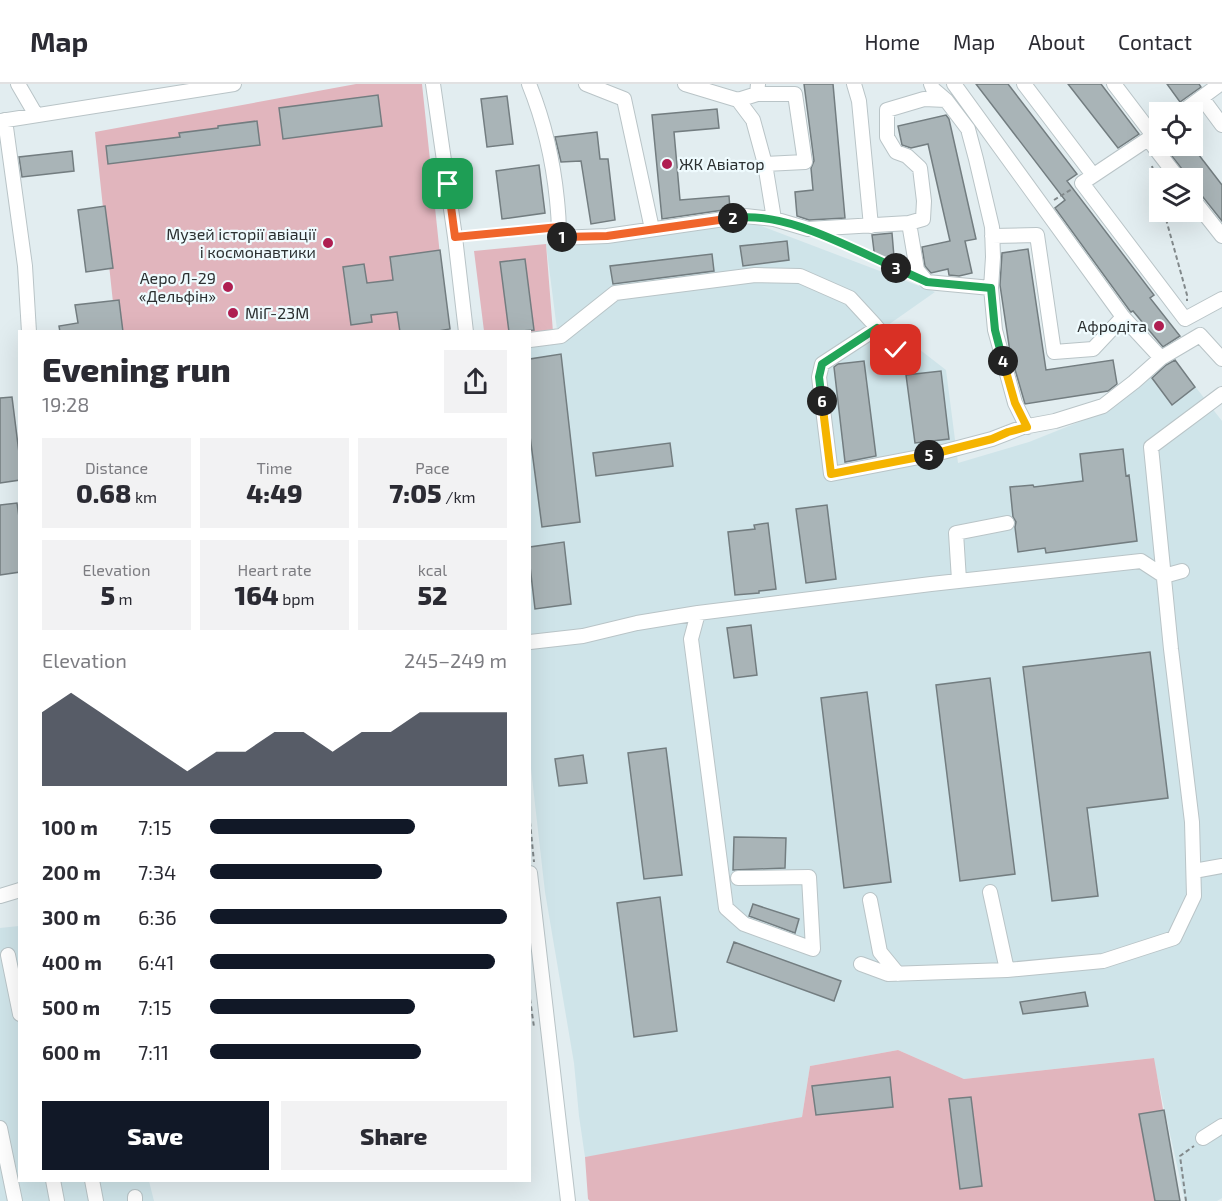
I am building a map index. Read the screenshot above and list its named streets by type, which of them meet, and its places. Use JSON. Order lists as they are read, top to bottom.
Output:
{
  "places": [
    "ЖК Авіатор",
    "Музей історії авіації і космонавтики",
    "Аеро Л-29 «Дельфін»",
    "МіГ-23М",
    "Афродіта"
  ],
  "page": {
    "header": "Map",
    "nav": [
      "Home",
      "Map",
      "About",
      "Contact"
    ],
    "pins": [
      "2",
      "1",
      "3",
      "4",
      "6",
      "5"
    ],
    "heading": ["Evening run", "19:28"],
    "stats": [
      ["Distance", "0.68 km"],
      ["Time", "4:49"],
      ["Pace", "7:05 /km"],
      ["Elevation", "5 m"],
      ["Heart rate", "164 bpm"],
      ["kcal", "52"]
    ],
    "chart": ["Elevation", "245–249 m"],
    "list": [
      {
        "name": "100 m",
        "note": "7:15"
      },
      {
        "name": "200 m",
        "note": "7:34"
      },
      {
        "name": "300 m",
        "note": "6:36"
      },
      {
        "name": "400 m",
        "note": "6:41"
      },
      {
        "name": "500 m",
        "note": "7:15"
      },
      {
        "name": "600 m",
        "note": "7:11"
      }
    ],
    "buttons": ["Save", "Share"]
  }
}
